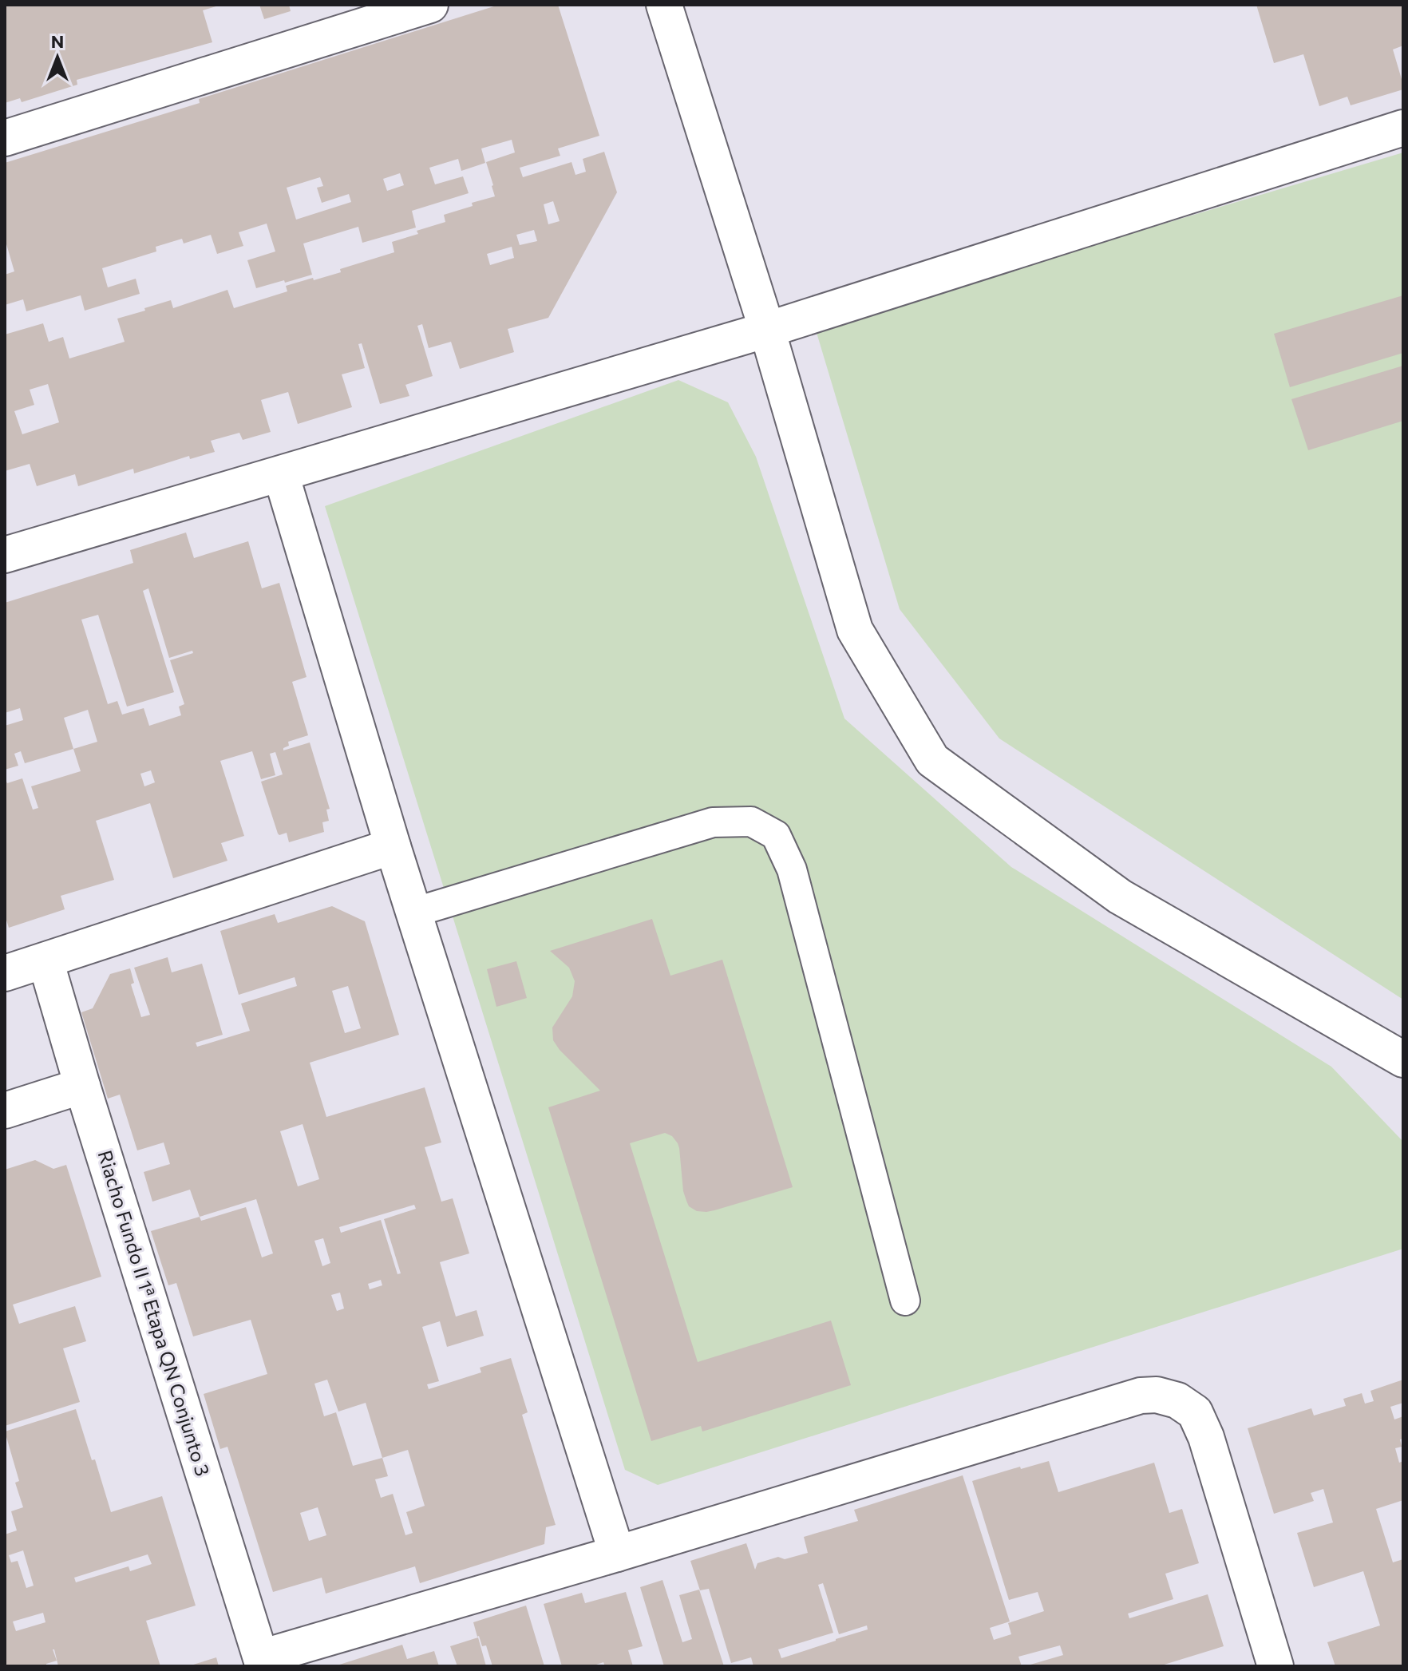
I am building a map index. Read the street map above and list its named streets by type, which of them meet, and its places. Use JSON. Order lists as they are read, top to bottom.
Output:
{
  "streets": {
    "street": ["Riacho Fundo II 1ª Etapa QN Conjunto 3"]
  },
  "north": "top"
}
